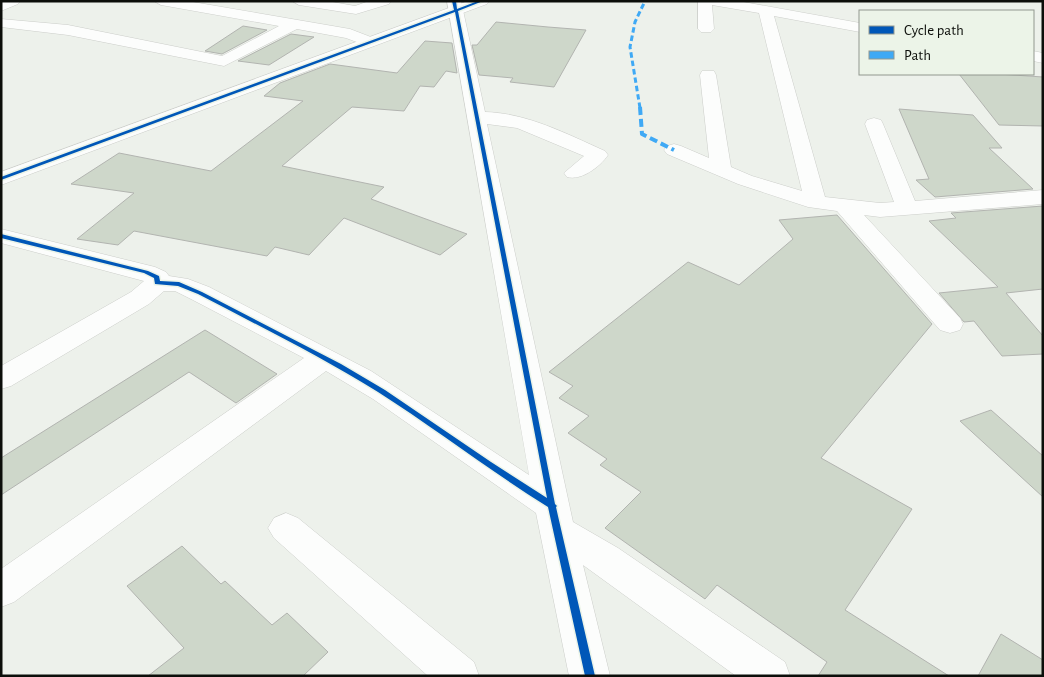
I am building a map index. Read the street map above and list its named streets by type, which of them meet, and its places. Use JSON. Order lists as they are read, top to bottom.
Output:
{
  "legend": ["Cycle path", "Path"]
}
